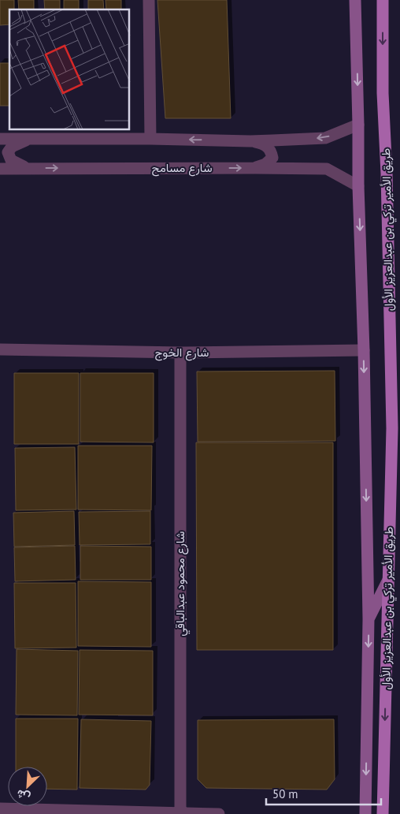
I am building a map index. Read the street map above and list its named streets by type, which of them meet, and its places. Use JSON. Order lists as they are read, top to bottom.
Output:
{
  "streets": {
    "main road": ["طريق الأمير تركي بن عبدالعزيز الأول"],
    "street": ["شارع مسامح", "شارع الخوج", "شارع محمود عبدالباقي"]
  },
  "crossings": [
    ["شارع الخوج", "شارع محمود عبدالباقي"]
  ],
  "scale_bar": "50 m",
  "north": "bottom left"
}
